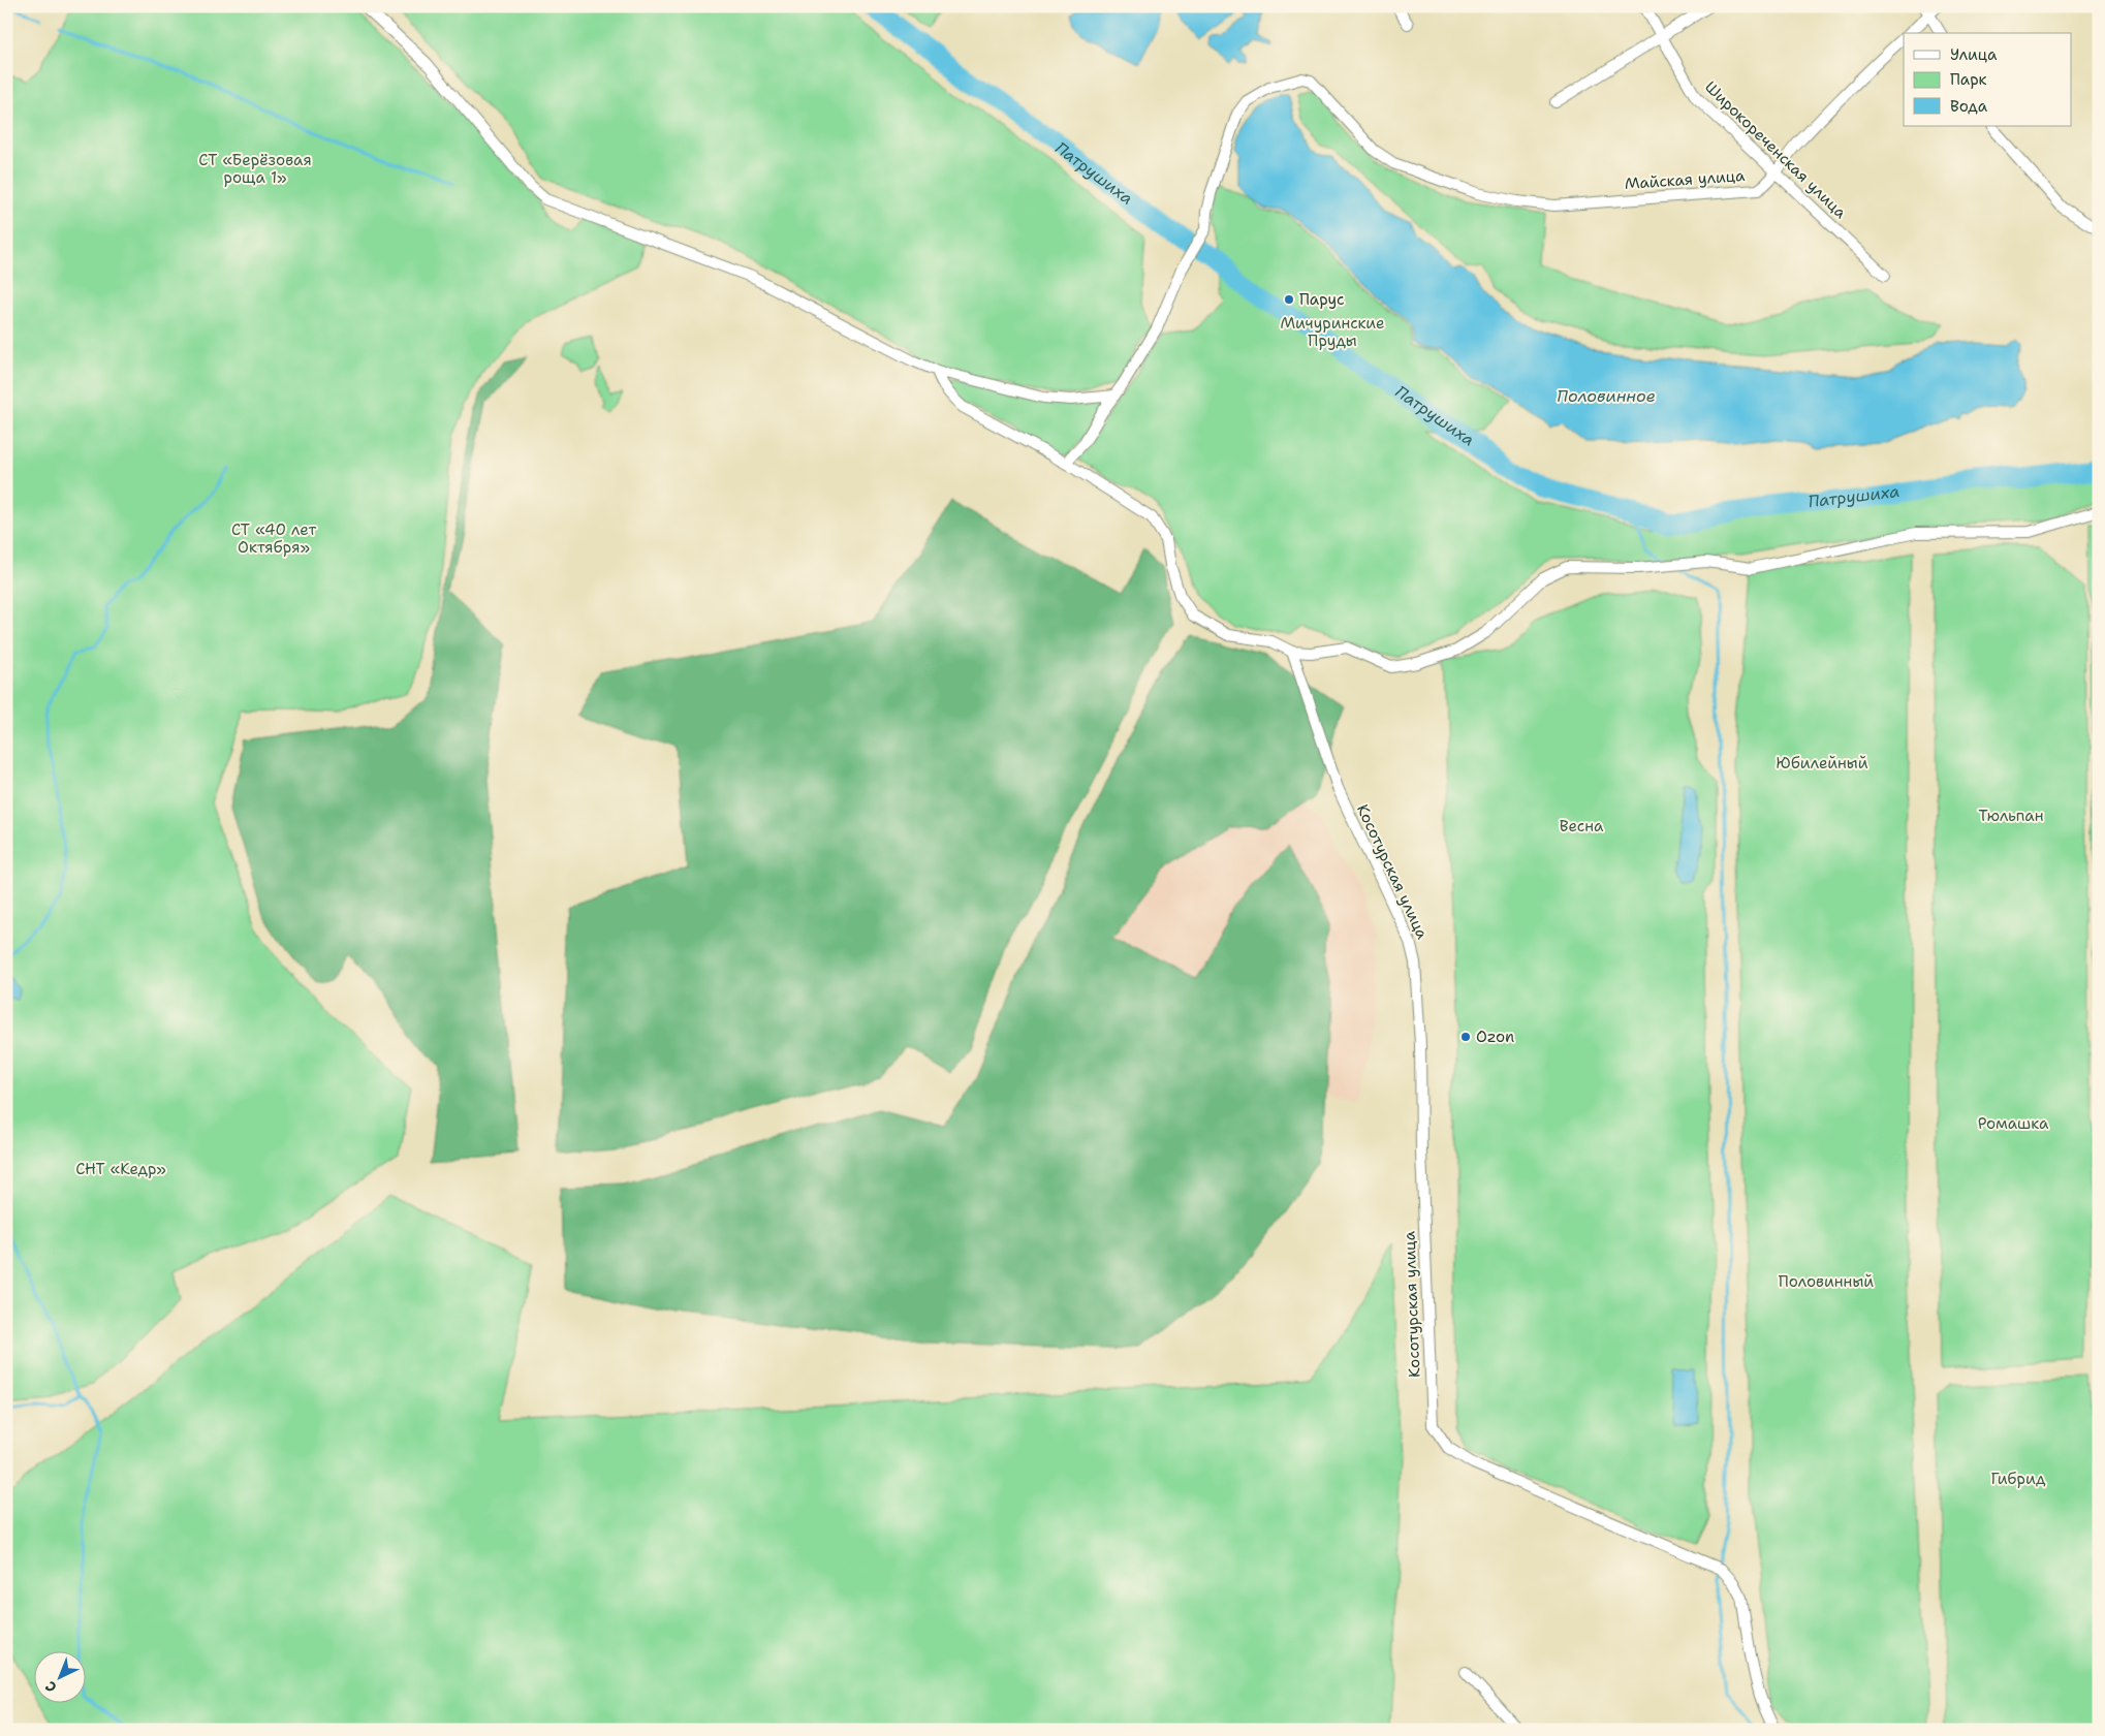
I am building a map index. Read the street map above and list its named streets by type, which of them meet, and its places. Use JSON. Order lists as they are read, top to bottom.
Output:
{
  "streets": {
    "street": ["Широкореченская улица", "Майская улица", "Косотурская улица"]
  },
  "crossings": [
    ["Широкореченская улица", "Майская улица"]
  ],
  "water": ["Патрушиха", "Половинное"],
  "parks": [
    "СТ «Берёзовая роща 1»",
    "Мичуринские Пруды",
    "СТ «40 лет Октября»",
    "Юбилейный",
    "Тюльпан",
    "Весна",
    "Ромашка",
    "СНТ «Кедр»",
    "Половинный",
    "Гибрид"
  ],
  "places": ["Парус", "Ozon"],
  "legend": ["Улица", "Парк", "Вода"],
  "north": "bottom left"
}
